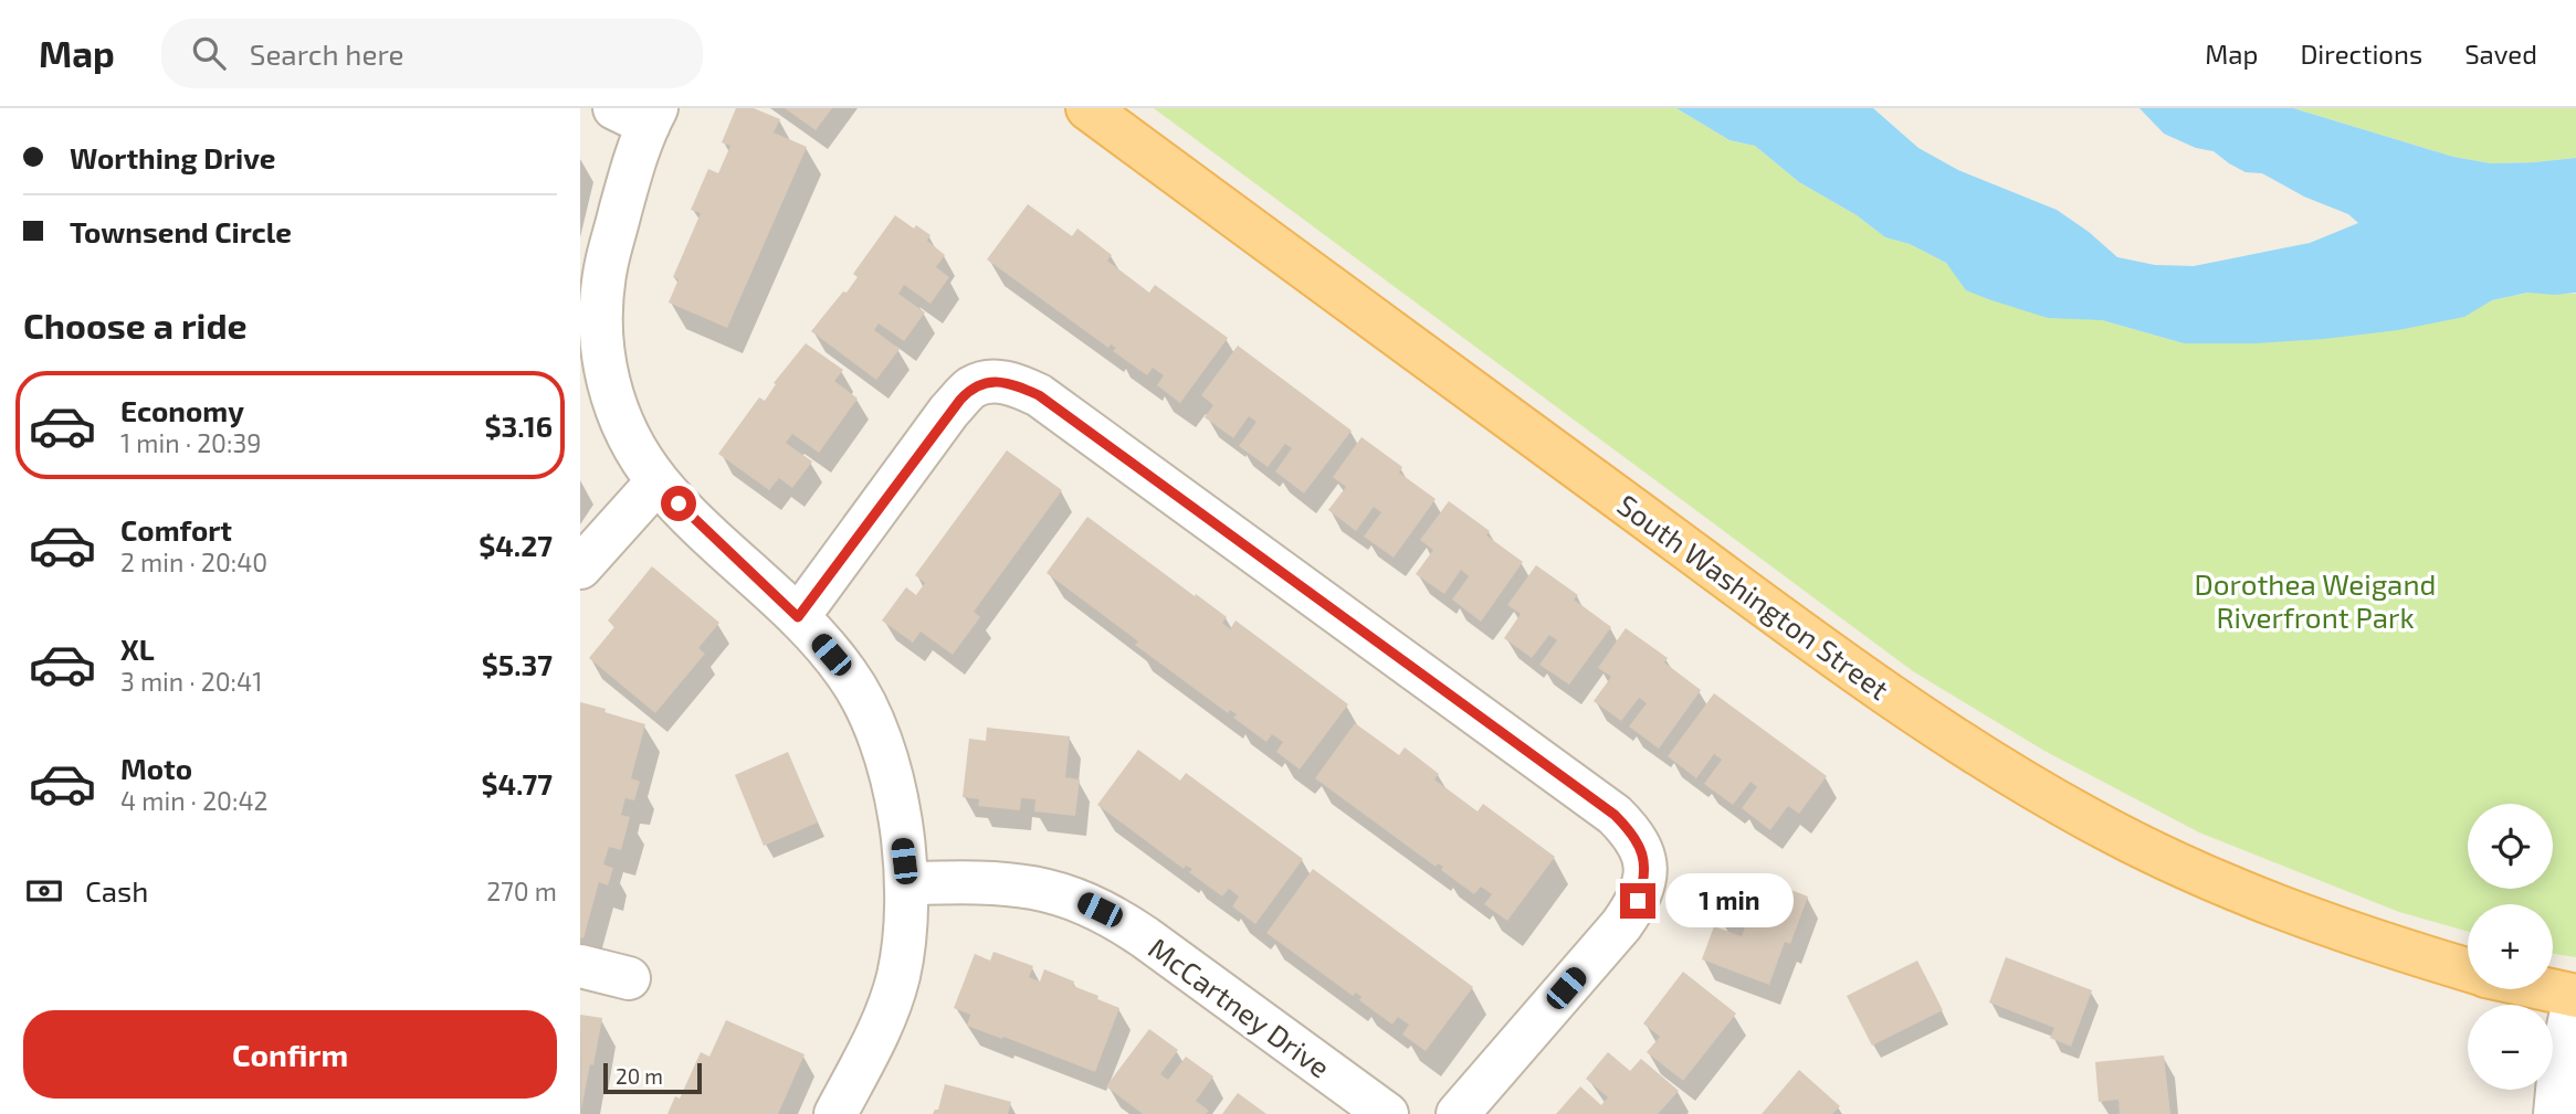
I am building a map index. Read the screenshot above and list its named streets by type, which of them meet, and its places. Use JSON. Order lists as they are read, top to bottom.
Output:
{
  "streets": {
    "main road": ["South Washington Street"],
    "street": ["McCartney Drive"]
  },
  "parks": ["Dorothea Weigand Riverfront Park"],
  "scale_bar": "20 m",
  "page": {
    "header": "Map",
    "search": "Search here",
    "nav": ["Map", "Directions", "Saved"],
    "banner": ["Worthing Drive", "Townsend Circle"],
    "heading": "Choose a ride",
    "list": [
      {
        "name": "Economy",
        "note": "1 min · 20:39",
        "value": "$3.16"
      },
      {
        "name": "Comfort",
        "note": "2 min · 20:40",
        "value": "$4.27"
      },
      {
        "name": "XL",
        "note": "3 min · 20:41",
        "value": "$5.37"
      },
      {
        "name": "Moto",
        "note": "4 min · 20:42",
        "value": "$4.77"
      }
    ],
    "map_buttons": ["+", "−"],
    "pay": ["Cash", "270 m"],
    "bubble": "1 min",
    "buttons": "Confirm",
    "scale": "20 m"
  }
}
